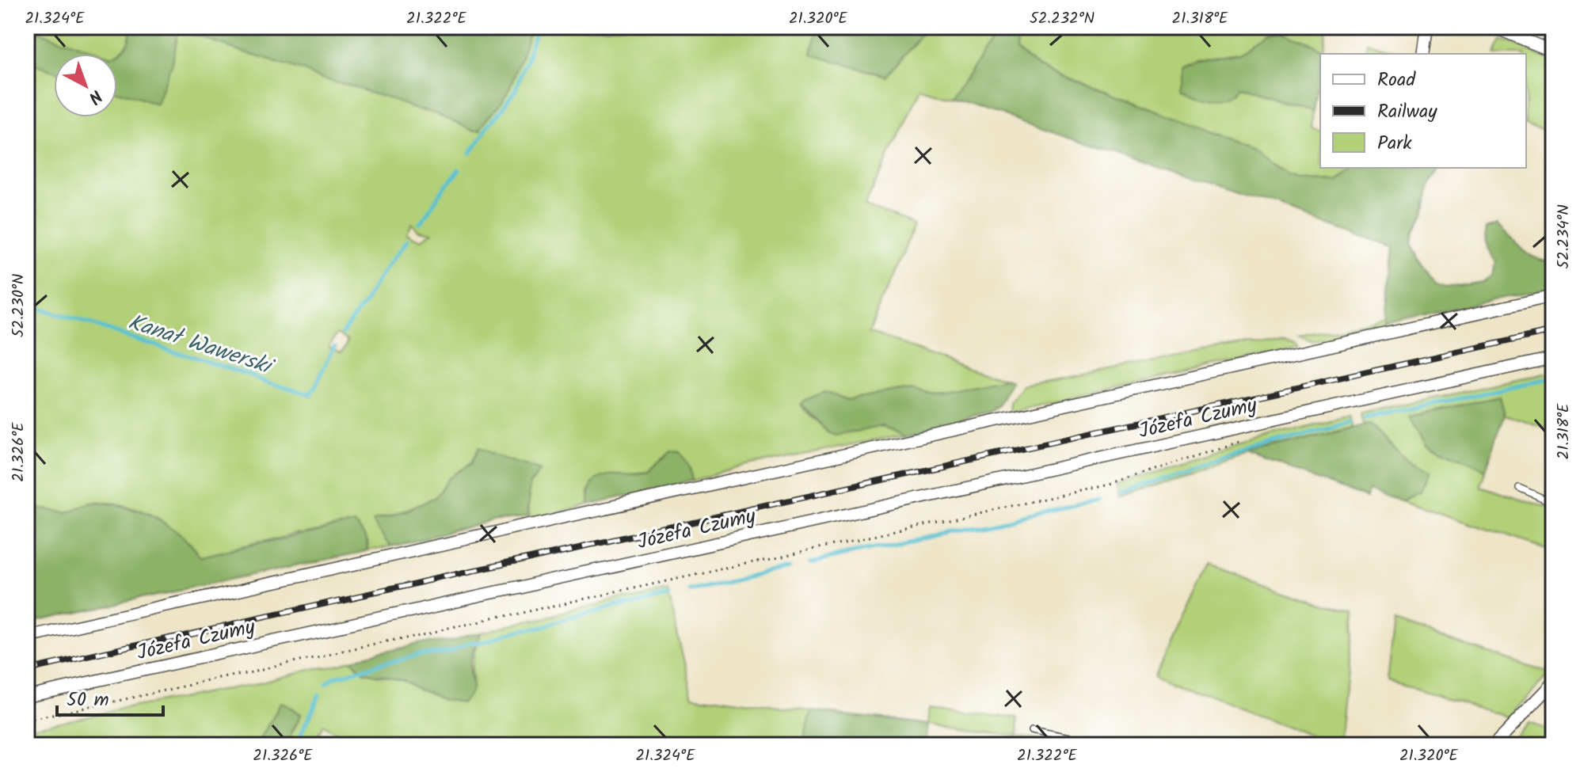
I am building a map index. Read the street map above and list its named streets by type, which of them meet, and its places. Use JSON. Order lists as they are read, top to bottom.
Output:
{
  "streets": {
    "street": ["Józefa Czumy"]
  },
  "water": ["Kanał Wawerski"],
  "legend": ["Road", "Railway", "Park"],
  "scale_bar": "50 m",
  "north": "bottom right",
  "coordinates": [
    "21.324°E",
    "21.322°E",
    "21.320°E",
    "52.232°N",
    "21.318°E",
    "52.234°N",
    "52.230°N",
    "21.326°E"
  ]
}
